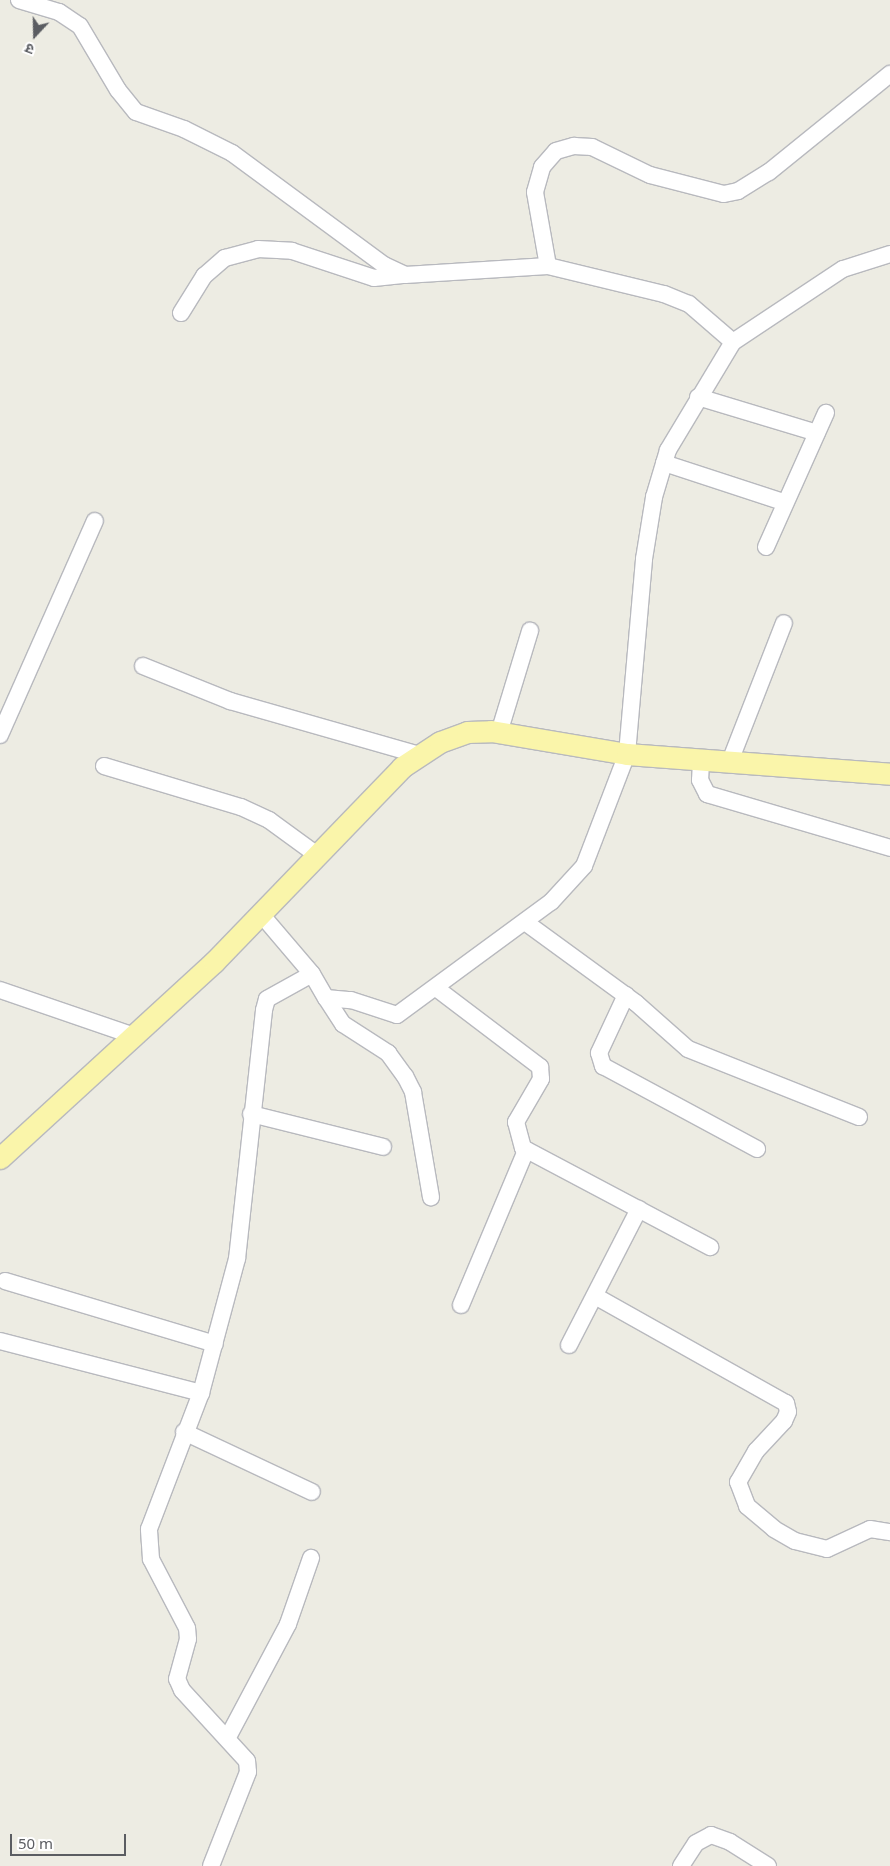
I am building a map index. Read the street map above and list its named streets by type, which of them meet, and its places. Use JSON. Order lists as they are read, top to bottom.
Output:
{
  "scale_bar": "50 m",
  "north": "bottom"
}
